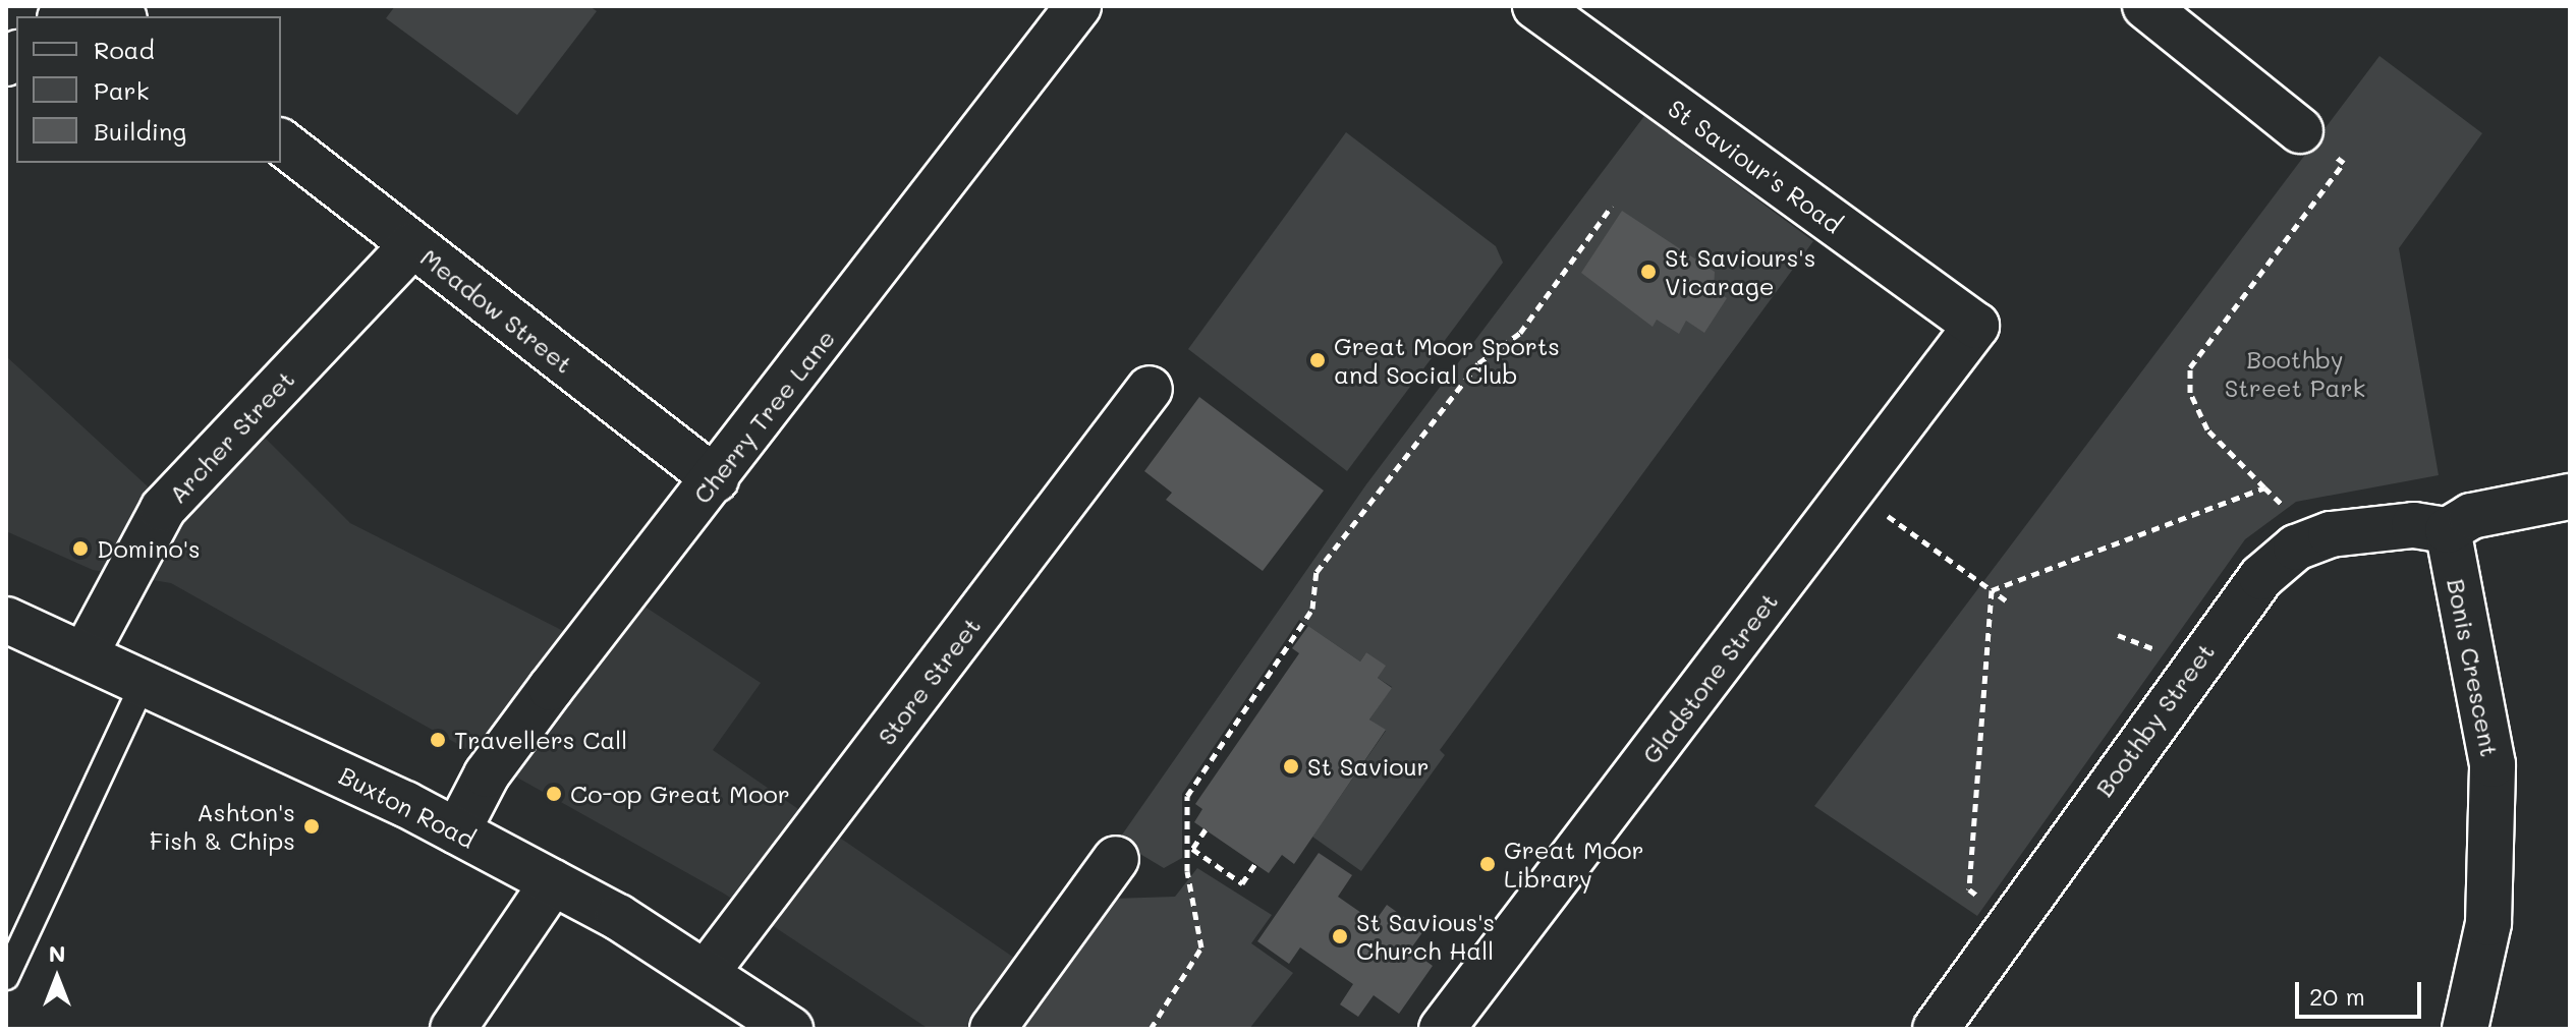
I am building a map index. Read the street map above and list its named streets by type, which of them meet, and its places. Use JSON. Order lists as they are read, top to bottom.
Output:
{
  "streets": {
    "main road": [
      "St Saviour's Road",
      "Meadow Street",
      "Cherry Tree Lane",
      "Archer Street",
      "Bonis Crescent",
      "Gladstone Street",
      "Store Street",
      "Boothby Street",
      "Buxton Road"
    ]
  },
  "crossings": [
    ["St Saviour's Road", "Gladstone Street"],
    ["Meadow Street", "Cherry Tree Lane"],
    ["Meadow Street", "Archer Street"],
    ["Cherry Tree Lane", "Buxton Road"],
    ["Archer Street", "Buxton Road"],
    ["Store Street", "Buxton Road"]
  ],
  "parks": ["Boothby Street Park"],
  "places": [
    "St Saviours's Vicarage",
    "Great Moor Sports and Social Club",
    "Domino's",
    "Travellers Call",
    "St Saviour",
    "Co-op Great Moor",
    "Ashton's Fish & Chips",
    "Great Moor Library",
    "St Savious's Church Hall"
  ],
  "legend": ["Road", "Park", "Building"],
  "scale_bar": "20 m",
  "north": "top"
}
